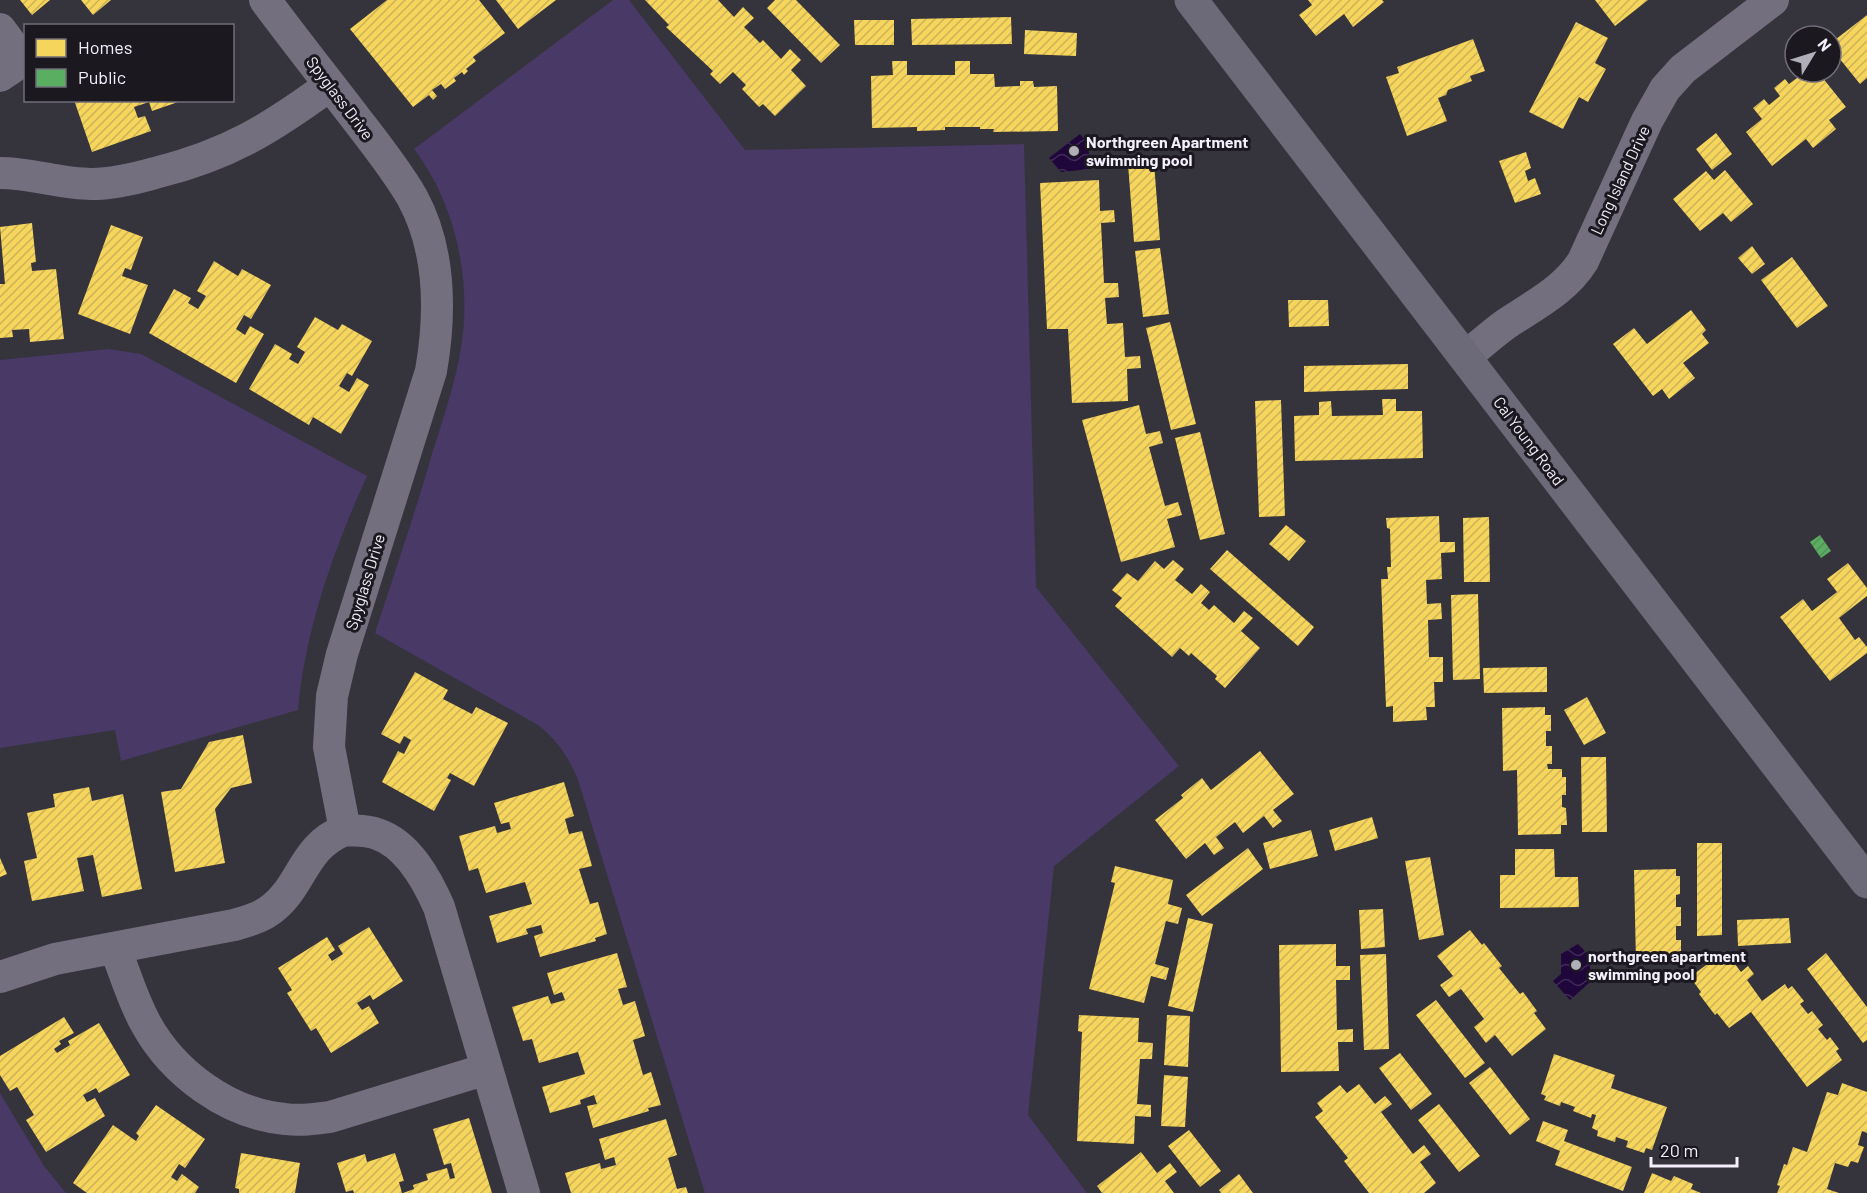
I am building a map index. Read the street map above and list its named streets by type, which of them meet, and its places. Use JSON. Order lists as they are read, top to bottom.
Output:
{
  "streets": {
    "main road": ["Cal Young Road"],
    "street": ["Spyglass Drive", "Long Island Drive"]
  },
  "crossings": [
    ["Long Island Drive", "Cal Young Road"]
  ],
  "places": ["Northgreen Apartment swimming pool", "northgreen apartment swimming pool"],
  "legend": ["Homes", "Public"],
  "scale_bar": "20 m",
  "north": "top right"
}
